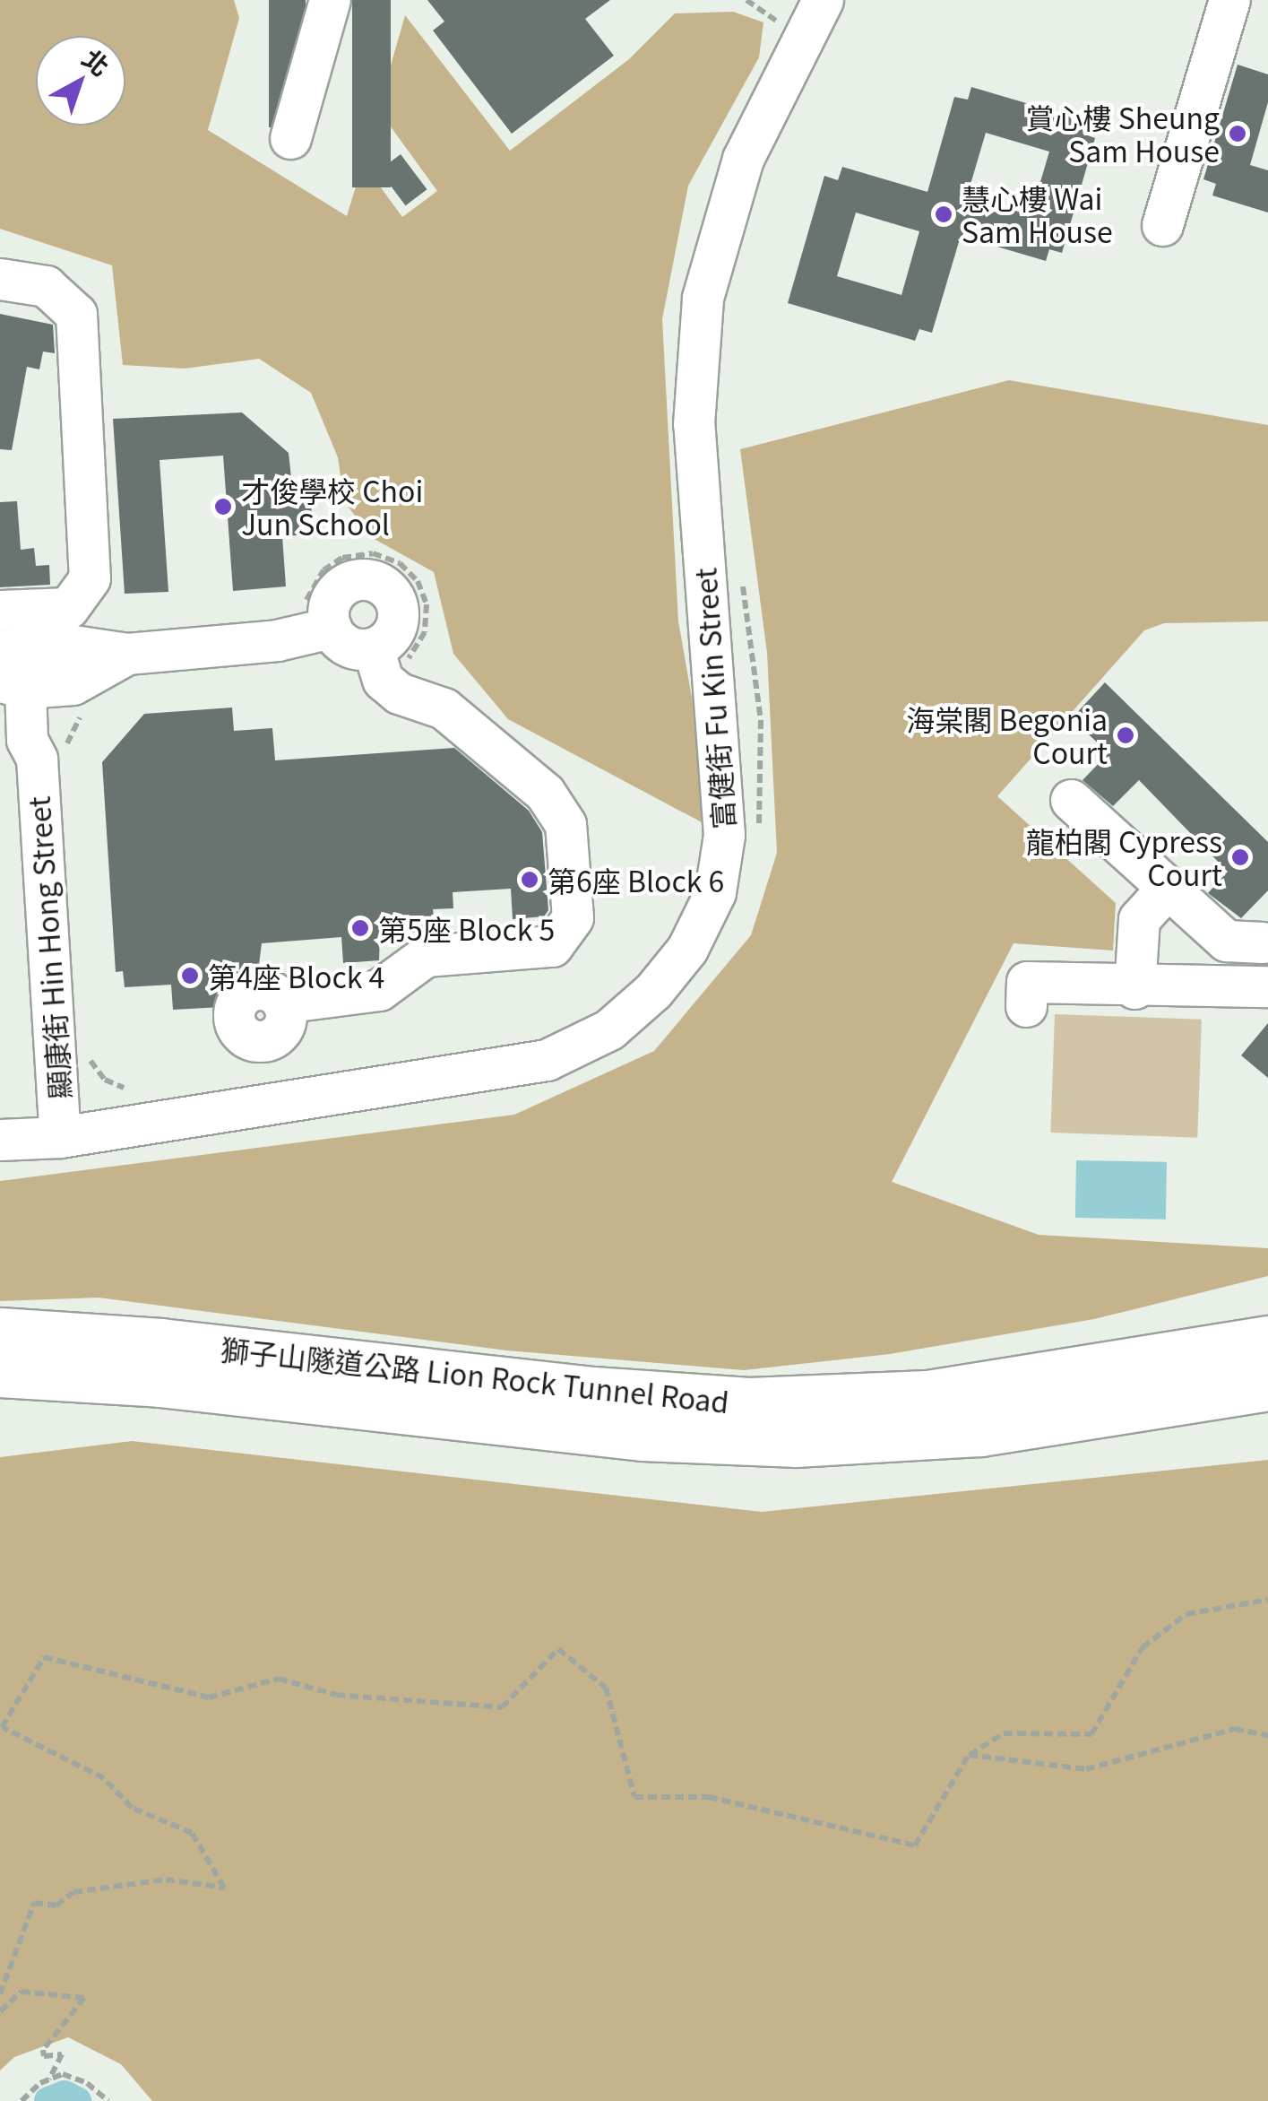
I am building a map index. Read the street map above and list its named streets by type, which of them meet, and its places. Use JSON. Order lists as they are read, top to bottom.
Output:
{
  "streets": {
    "highway": ["獅子山隧道公路 Lion Rock Tunnel Road"],
    "street": ["富健街 Fu Kin Street", "顯康街 Hin Hong Street"]
  },
  "crossings": [
    ["富健街 Fu Kin Street", "顯康街 Hin Hong Street"]
  ],
  "places": [
    "賞心樓 Sheung Sam House",
    "慧心樓 Wai Sam House",
    "才俊學校 Choi Jun School",
    "海棠閣 Begonia Court",
    "龍柏閣 Cypress Court",
    "第6座 Block 6",
    "第5座 Block 5",
    "第4座 Block 4"
  ],
  "north": "top right"
}
